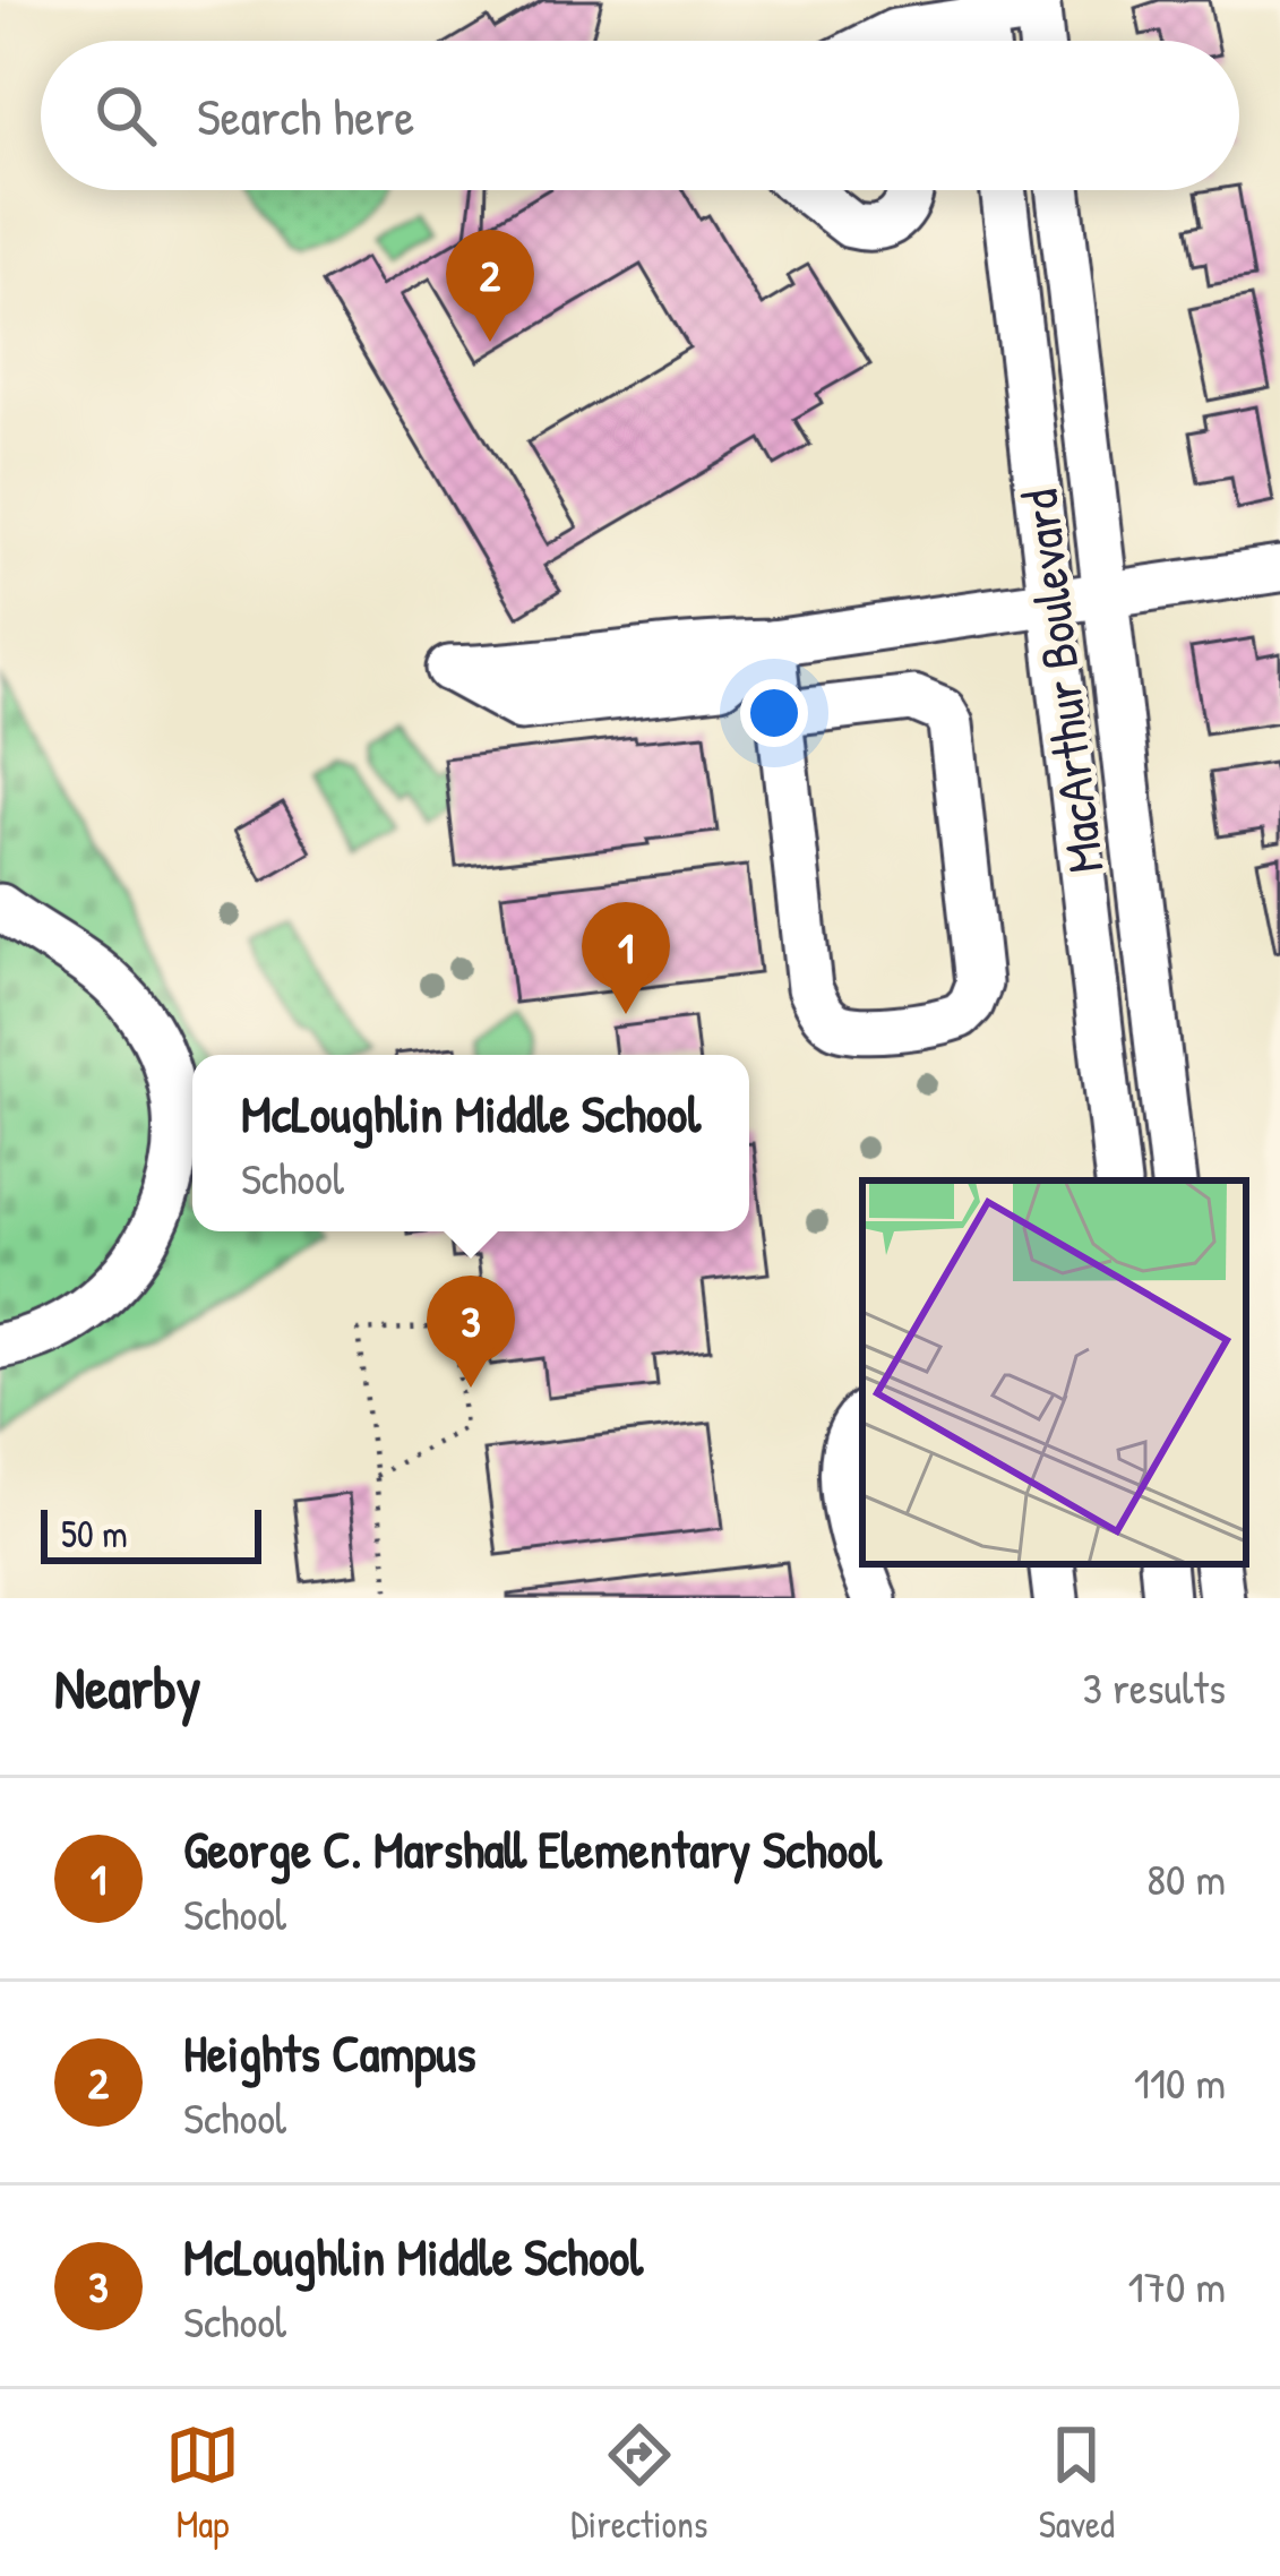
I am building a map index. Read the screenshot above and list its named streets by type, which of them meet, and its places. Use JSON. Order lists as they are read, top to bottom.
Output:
{
  "streets": {
    "street": ["MacArthur Boulevard"]
  },
  "scale_bar": "50 m",
  "page": {
    "search": "Search here",
    "pins": ["2", "1", "3"],
    "popup": ["McLoughlin Middle School", "School"],
    "scale": "50 m",
    "heading": ["Nearby", "3 results"],
    "list": [
      {
        "mark": "1",
        "name": "George C. Marshall Elementary School",
        "note": "School",
        "value": "80 m"
      },
      {
        "mark": "2",
        "name": "Heights Campus",
        "note": "School",
        "value": "110 m"
      },
      {
        "mark": "3",
        "name": "McLoughlin Middle School",
        "note": "School",
        "value": "170 m"
      }
    ],
    "nav": ["Map", "Directions", "Saved"]
  }
}
